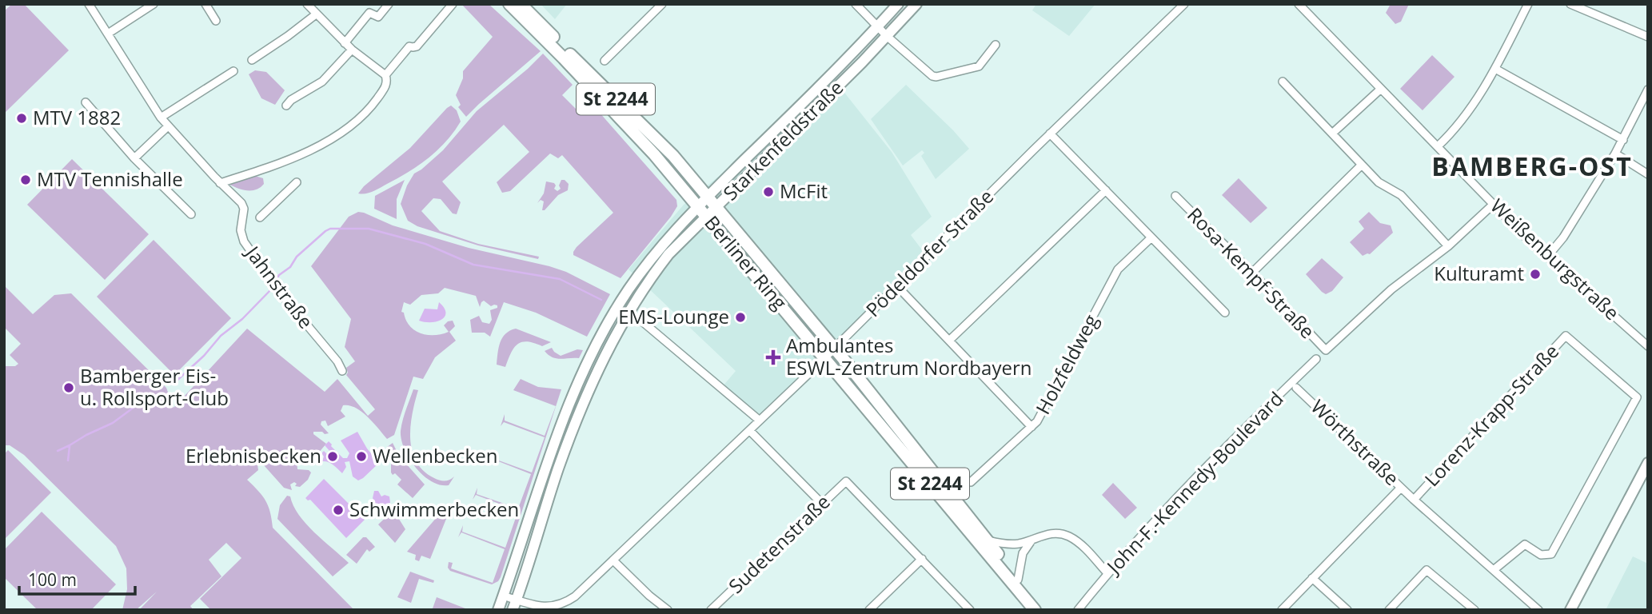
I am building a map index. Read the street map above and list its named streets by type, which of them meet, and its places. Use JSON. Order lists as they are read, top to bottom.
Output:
{
  "streets": {
    "main road": ["St 2244", "Starkenfeldstraße", "Berliner Ring"],
    "street": [
      "Pödeldorfer Straße",
      "Weißenburgstraße",
      "Rosa-Kempf-Straße",
      "Jahnstraße",
      "Holzfeldweg",
      "Lorenz-Krapp-Straße",
      "Wörthstraße",
      "John-F.-Kennedy-Boulevard",
      "Sudetenstraße"
    ]
  },
  "crossings": [
    ["Starkenfeldstraße", "Pödeldorfer Straße"],
    ["Starkenfeldstraße", "Berliner Ring"],
    ["Pödeldorfer Straße", "Berliner Ring"],
    ["Lorenz-Krapp-Straße", "Wörthstraße"]
  ],
  "districts": ["BAMBERG-OST"],
  "places": {
    "other": [
      "MTV 1882",
      "MTV Tennishalle",
      "McFit",
      "Kulturamt",
      "EMS-Lounge",
      "Bamberger Eis- u. Rollsport-Club",
      "Erlebnisbecken",
      "Wellenbecken",
      "Schwimmerbecken"
    ],
    "health": ["Ambulantes ESWL-Zentrum Nordbayern"]
  },
  "scale_bar": "100 m"
}
